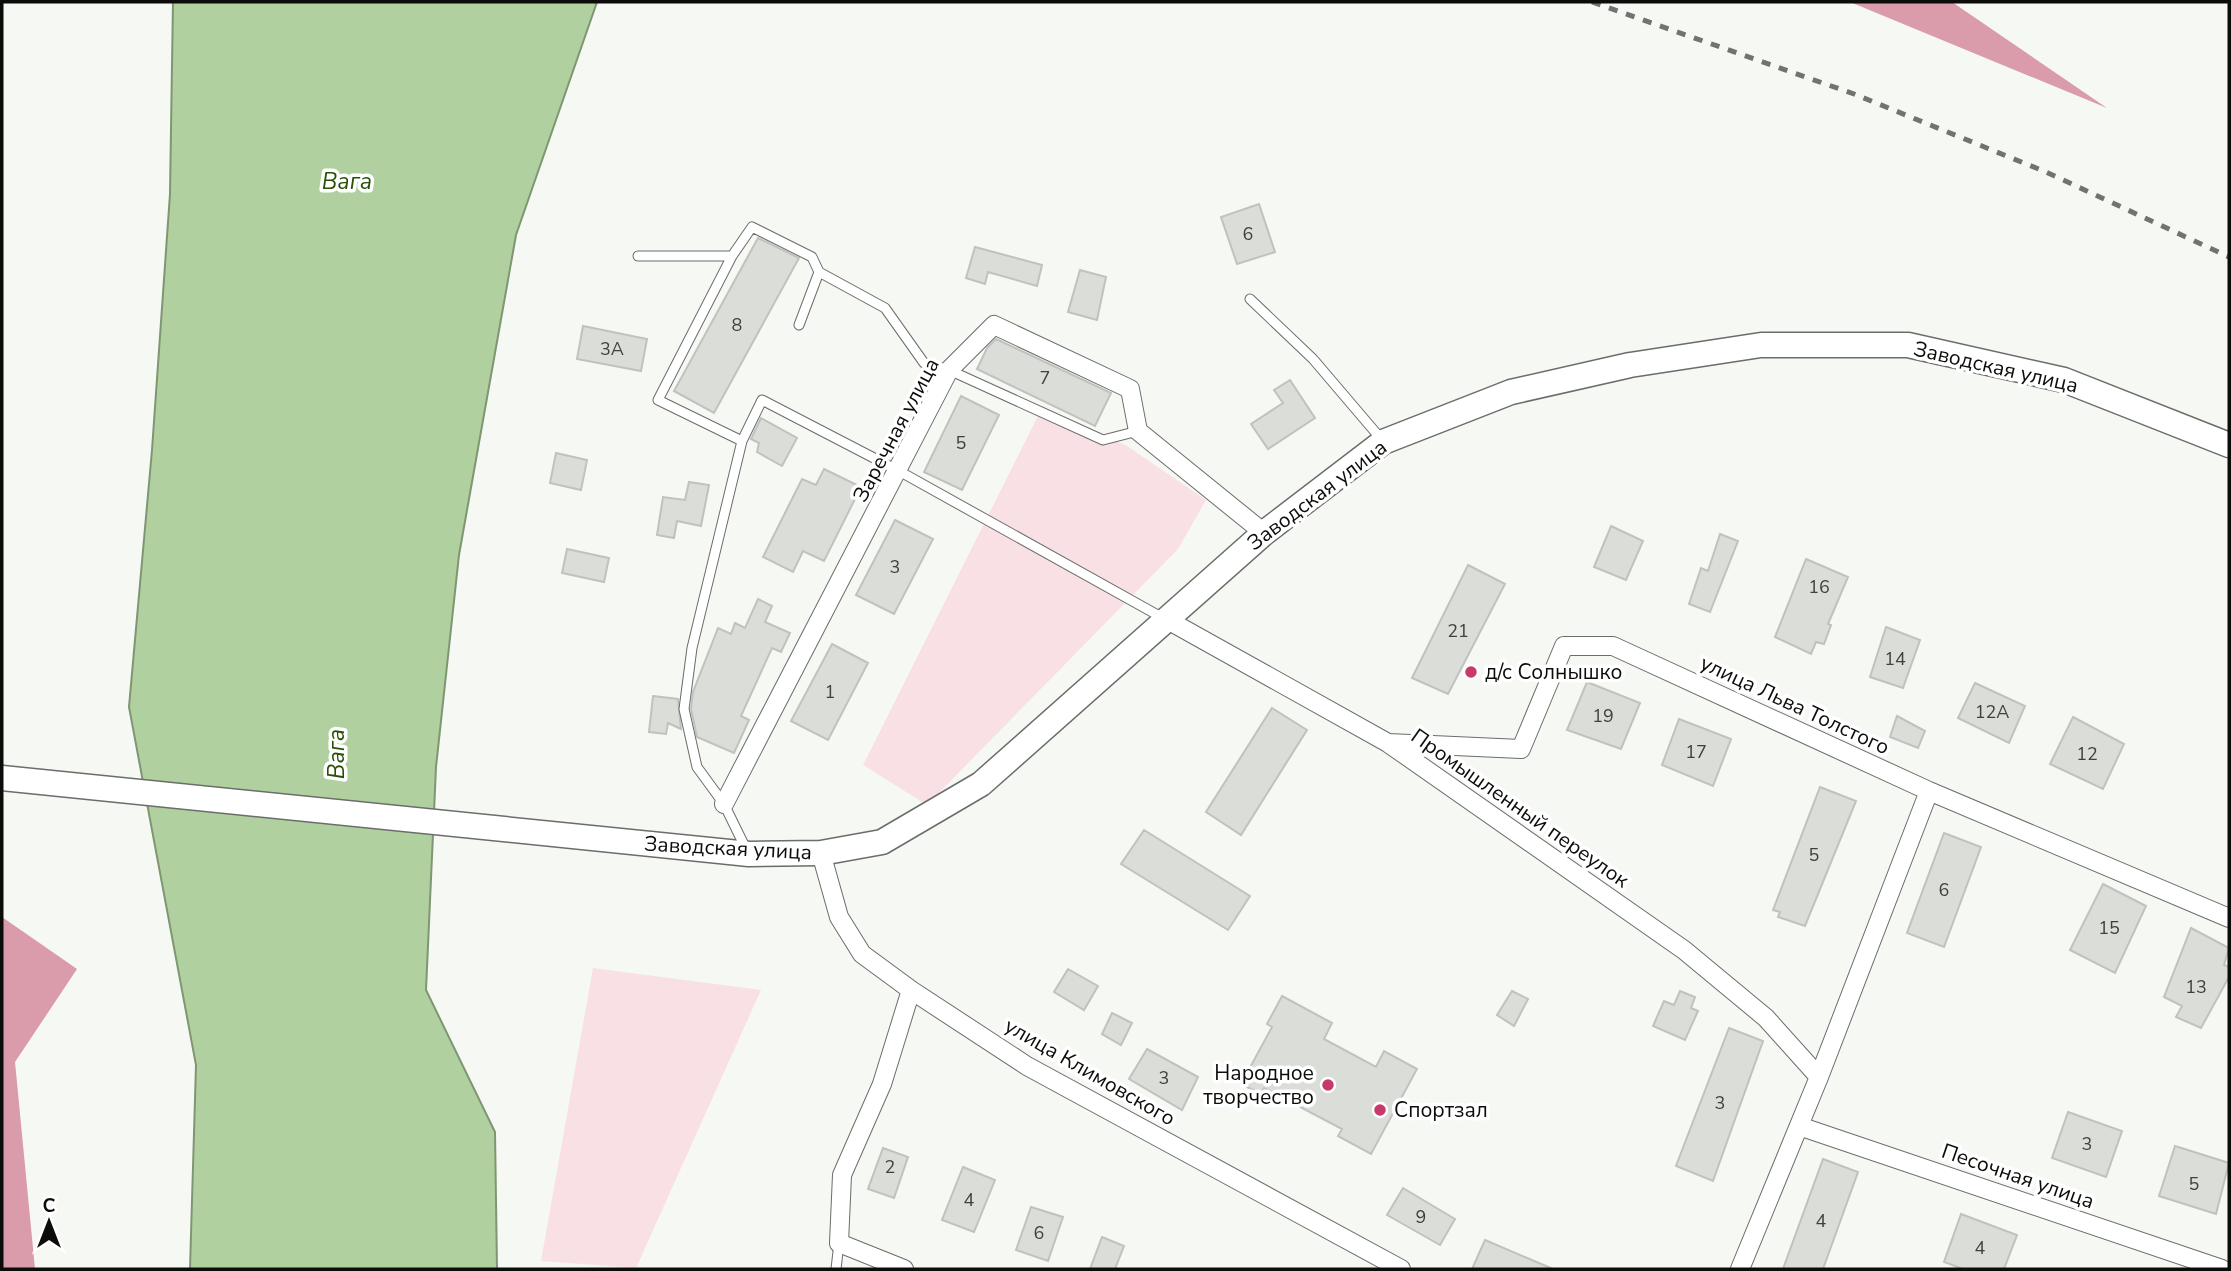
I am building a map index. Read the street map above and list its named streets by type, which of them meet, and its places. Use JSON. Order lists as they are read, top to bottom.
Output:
{
  "streets": {
    "main road": ["Заводская улица"],
    "street": [
      "Заречная улица",
      "улица Льва Толстого",
      "Промышленный переулок",
      "улица Климовского",
      "Песочная улица"
    ]
  },
  "crossings": [
    ["Заводская улица", "Промышленный переулок"],
    ["Заводская улица", "улица Климовского"],
    ["улица Льва Толстого", "Промышленный переулок"]
  ],
  "water": ["Вага"],
  "places": ["д/с Солнышко", "Народное творчество", "Спортзал"],
  "house_numbers": [
    "6",
    "8",
    "3А",
    "7",
    "5",
    "3",
    "16",
    "21",
    "14",
    "1",
    "12А",
    "19",
    "17",
    "12",
    "5",
    "6",
    "15",
    "13",
    "3",
    "3",
    "3",
    "2",
    "5",
    "4",
    "9",
    "4",
    "6",
    "4"
  ],
  "north": "top"
}
